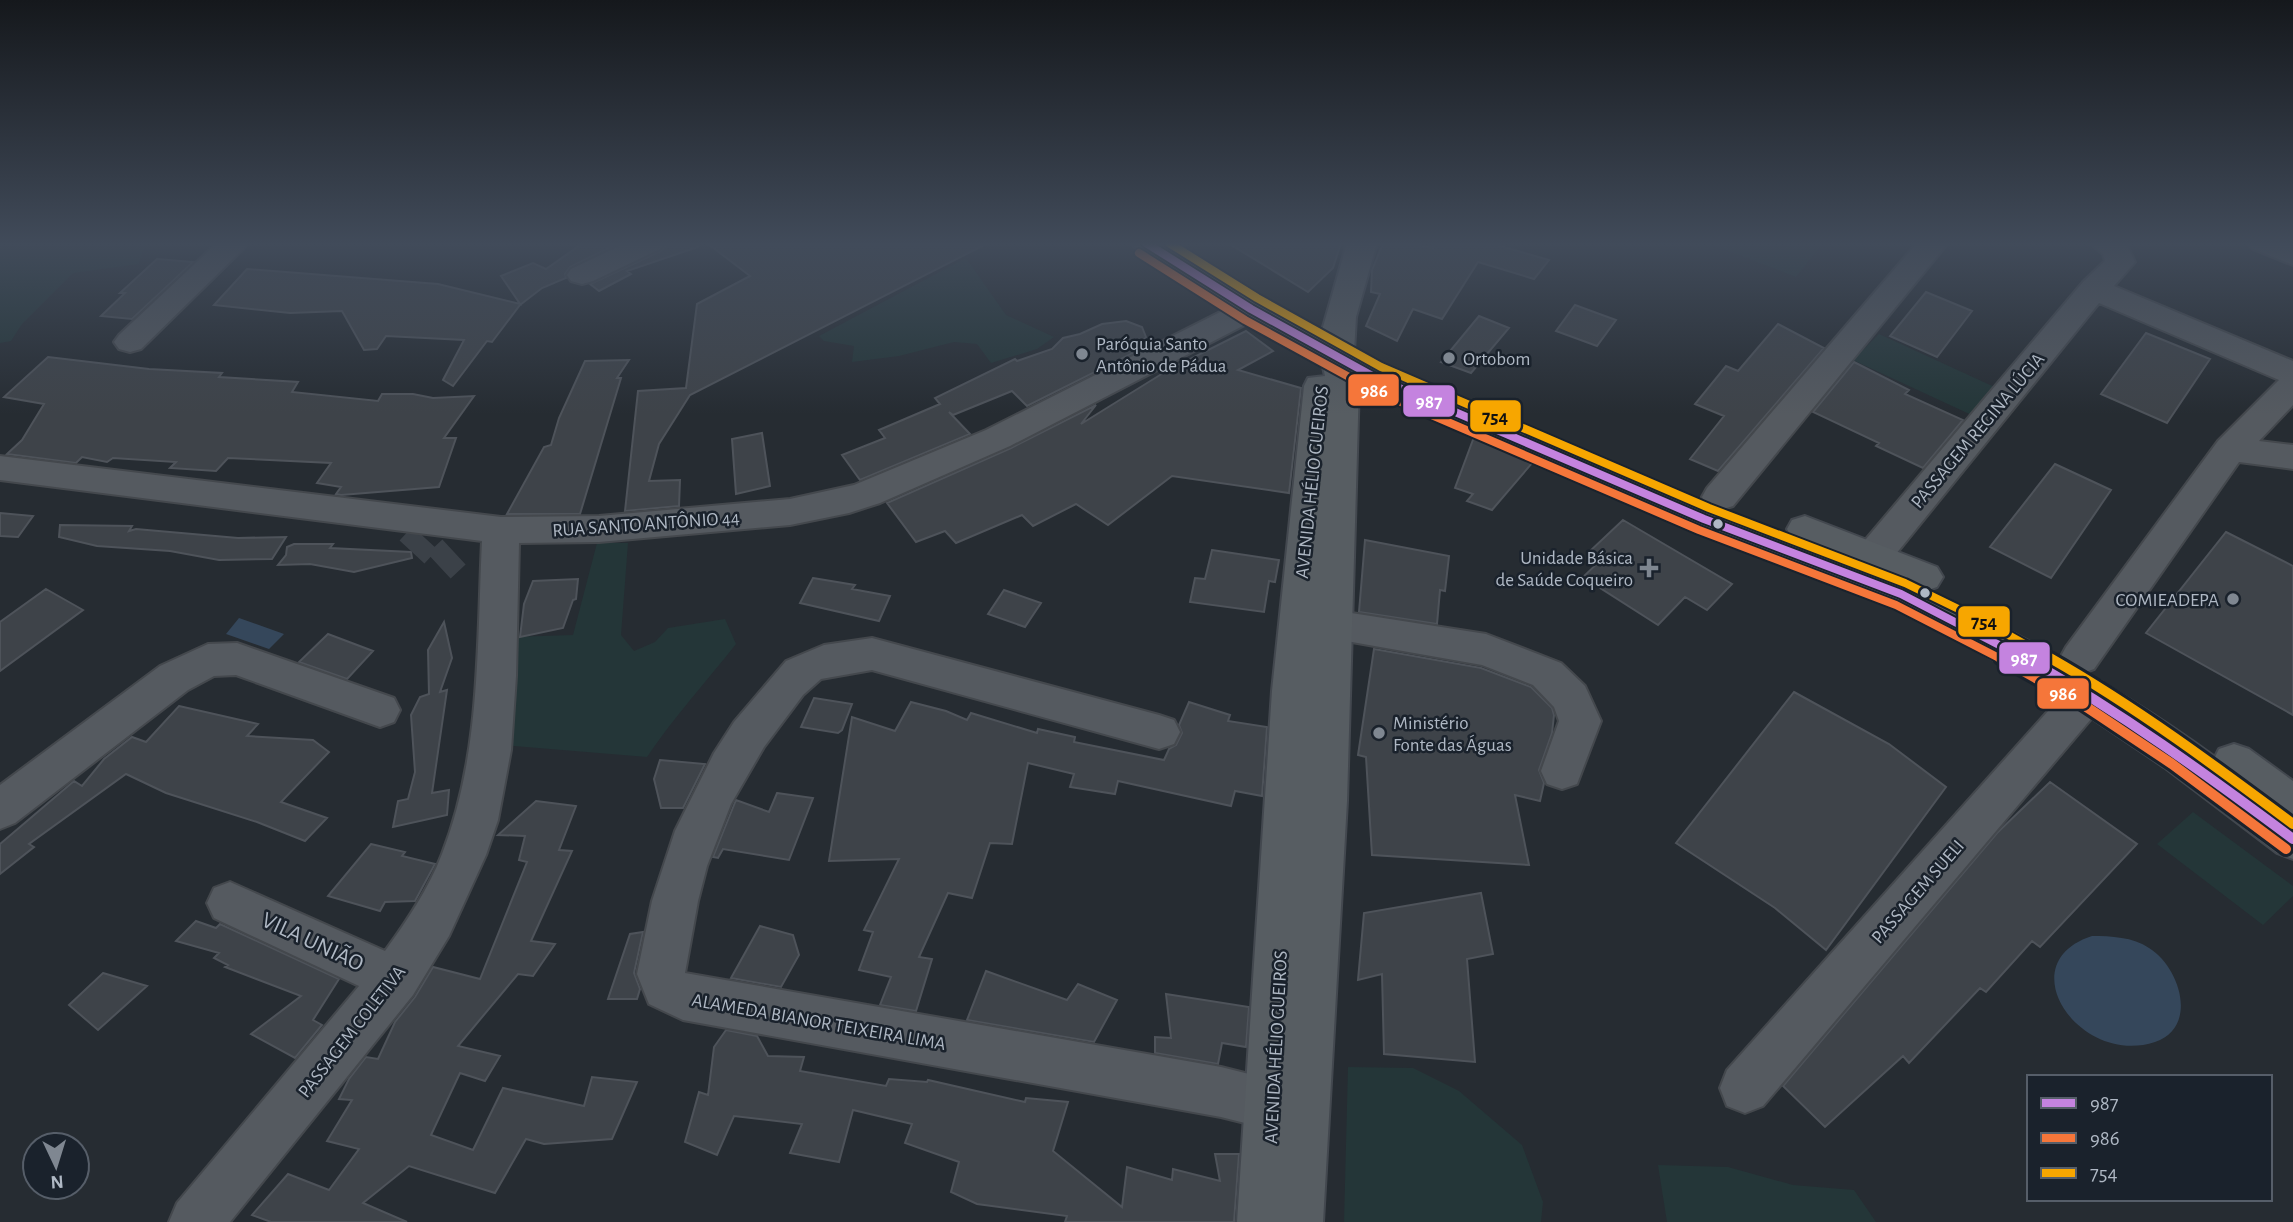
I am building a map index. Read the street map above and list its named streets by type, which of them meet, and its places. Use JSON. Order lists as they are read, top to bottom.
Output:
{
  "streets": {
    "main road": ["AVENIDA HÉLIO GUEIROS"],
    "street": [
      "PASSAGEM REGINA LÚCIA",
      "RUA SANTO ANTÔNIO 44",
      "PASSAGEM SUELI",
      "VILA UNIÃO",
      "ALAMEDA BIANOR TEIXEIRA LIMA",
      "PASSAGEM COLETIVA"
    ]
  },
  "crossings": [
    ["AVENIDA HÉLIO GUEIROS", "ALAMEDA BIANOR TEIXEIRA LIMA"],
    ["RUA SANTO ANTÔNIO 44", "PASSAGEM COLETIVA"],
    ["VILA UNIÃO", "PASSAGEM COLETIVA"]
  ],
  "places": {
    "other": [
      "Paróquia Santo Antônio de Pádua",
      "Ortobom",
      "COMIEADEPA",
      "Ministério Fonte das Águas"
    ],
    "health": ["Unidade Básica de Saúde Coqueiro"]
  },
  "lines": ["transit line 987", "transit line 986", "transit line 754"],
  "legend": ["987", "986", "754"],
  "north": "bottom"
}
